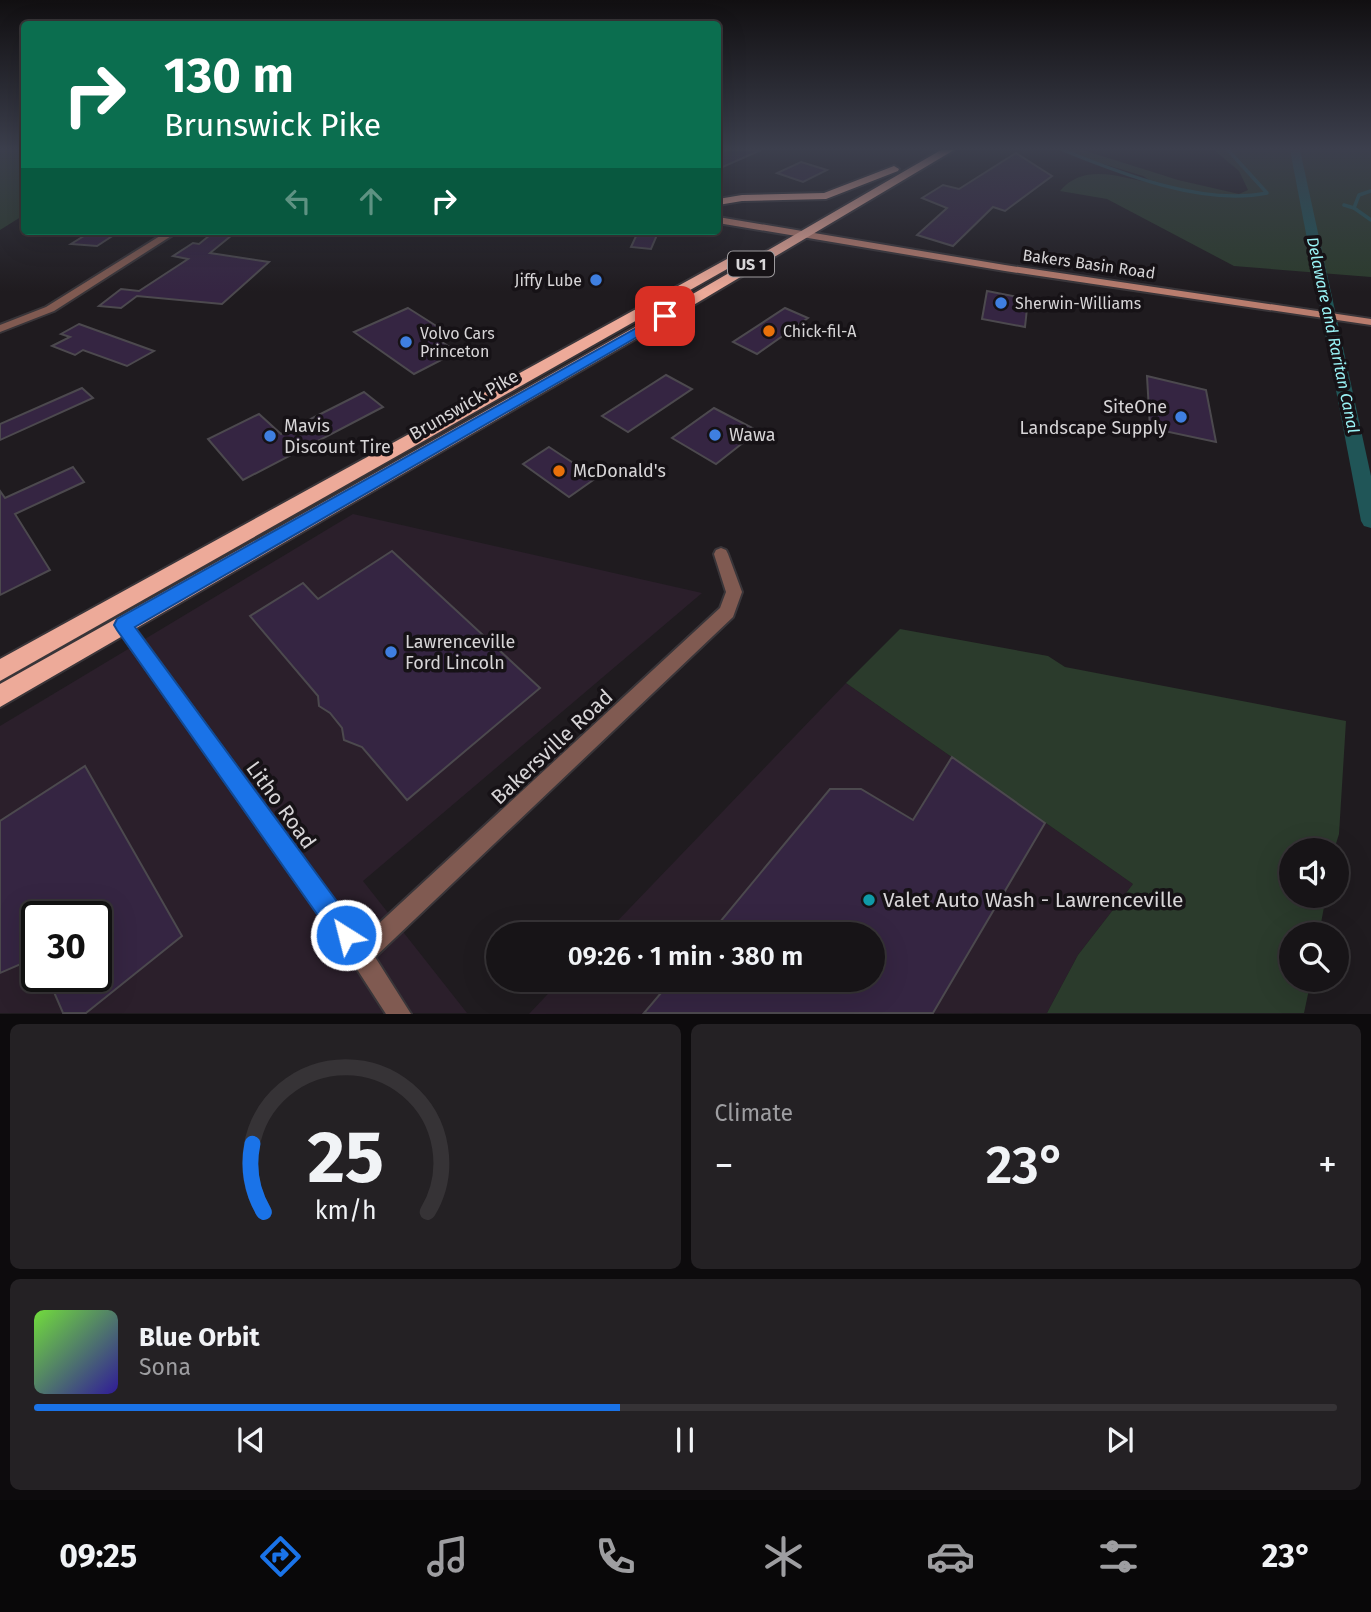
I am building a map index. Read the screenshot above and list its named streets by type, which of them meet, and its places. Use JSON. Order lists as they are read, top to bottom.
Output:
{
  "streets": {
    "highway": ["US 1", "Brunswick Pike"],
    "main road": ["Bakers Basin Road"],
    "street": ["Bakersville Road", "Litho Road"]
  },
  "crossings": [
    ["Bakers Basin Road", "Brunswick Pike"],
    ["Brunswick Pike", "Litho Road"],
    ["Bakersville Road", "Litho Road"]
  ],
  "water": ["Delaware and Raritan Canal"],
  "places": [
    "Jiffy Lube",
    "Sherwin-Williams",
    "Chick-fil-A",
    "Volvo Cars Princeton",
    "SiteOne Landscape Supply",
    "Wawa",
    "Mavis Discount Tire",
    "McDonald's",
    "Lawrenceville Ford Lincoln",
    "Valet Auto Wash - Lawrenceville"
  ],
  "page": {
    "turn": ["130 m", "Brunswick Pike"],
    "limit": "30",
    "trip": "09:26 · 1 min · 380 m",
    "tile": "Climate",
    "heat": ["−", "23°", "+"],
    "song": ["Blue Orbit", "Sona"],
    "tabs": ["09:25", "23°"],
    "gauge": ["25", "km/h"]
  }
}
